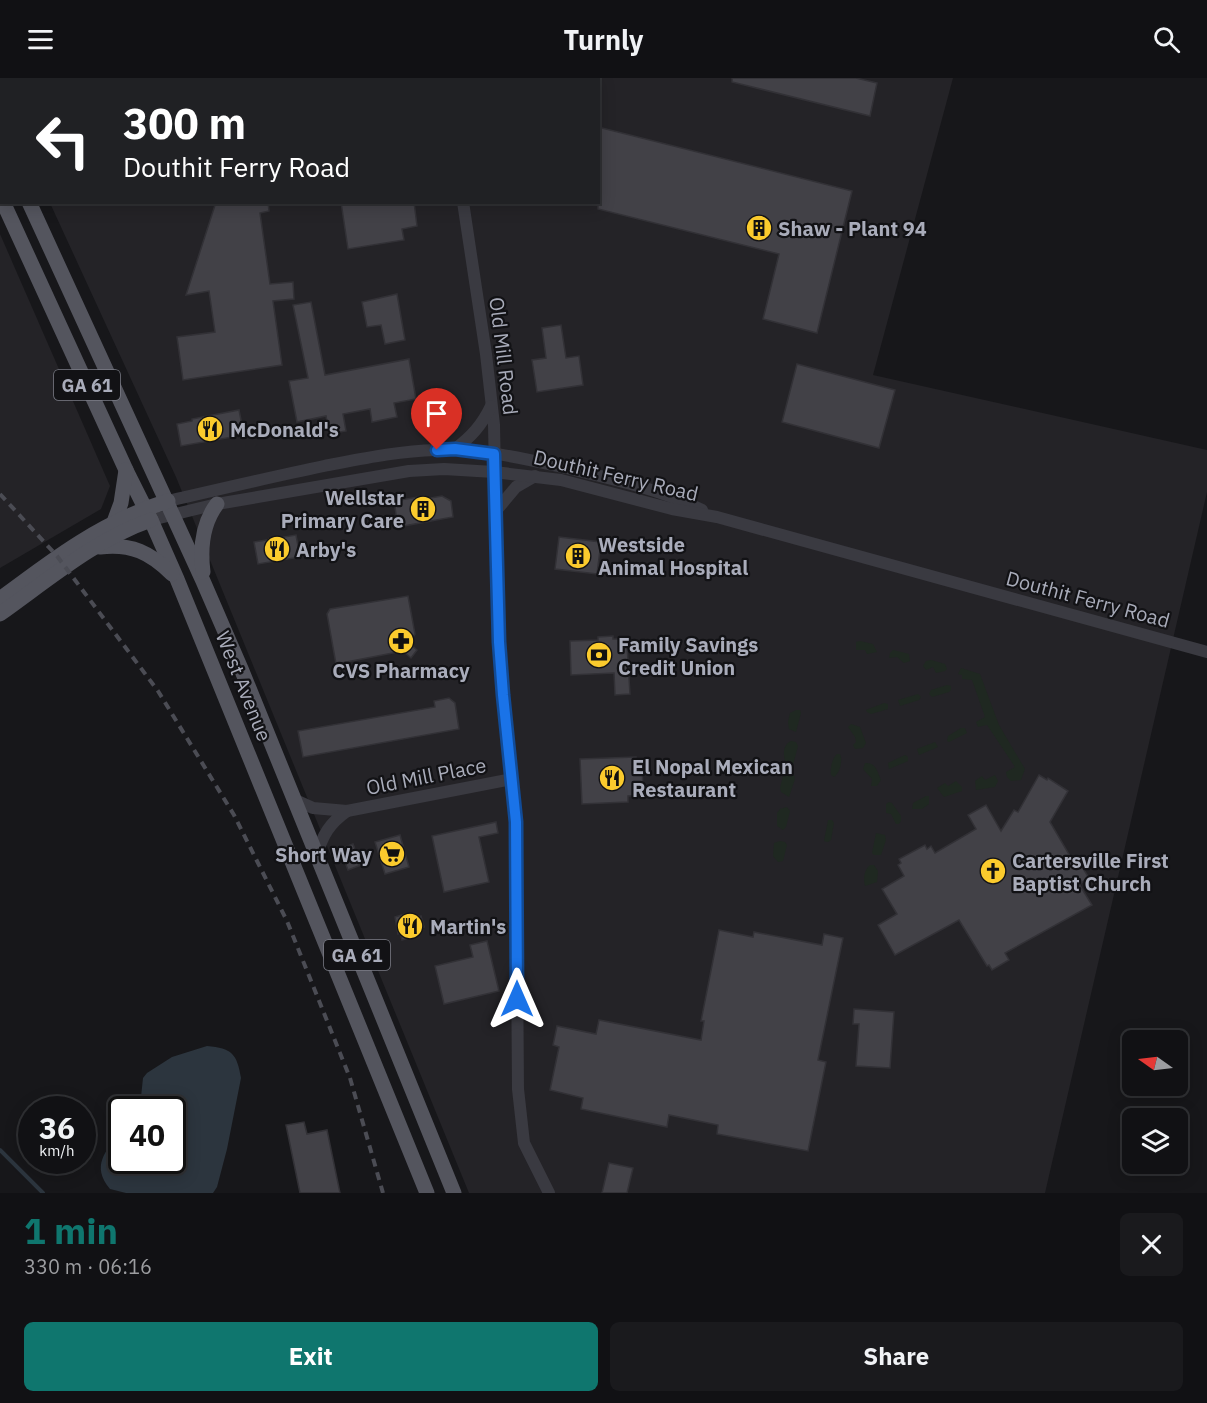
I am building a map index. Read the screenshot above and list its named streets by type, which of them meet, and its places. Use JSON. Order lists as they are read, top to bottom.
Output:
{
  "streets": {
    "main road": ["GA 61", "West Avenue"],
    "street": ["Old Mill Road", "Douthit Ferry Road", "Old Mill Place"]
  },
  "crossings": [
    ["Old Mill Road", "Douthit Ferry Road"],
    ["Old Mill Road", "Old Mill Place"],
    ["Douthit Ferry Road", "West Avenue"],
    ["West Avenue", "Old Mill Place"]
  ],
  "places": {
    "building": ["Shaw - Plant 94", "Wellstar Primary Care", "Westside Animal Hospital"],
    "restaurant": [
      "McDonald's",
      "Arby's",
      "El Nopal Mexican Restaurant",
      "Martin's"
    ],
    "pharmacy": ["CVS Pharmacy"],
    "bank": ["Family Savings Credit Union"],
    "supermarket": ["Short Way"],
    "church": ["Cartersville First Baptist Church"]
  },
  "north": "left",
  "page": {
    "header": "Turnly",
    "turn": ["300 m", "Douthit Ferry Road"],
    "speed": "36 km/h",
    "limit": "40",
    "heading": ["1 min", "330 m · 06:16"],
    "buttons": ["Exit", "Share"]
  }
}
